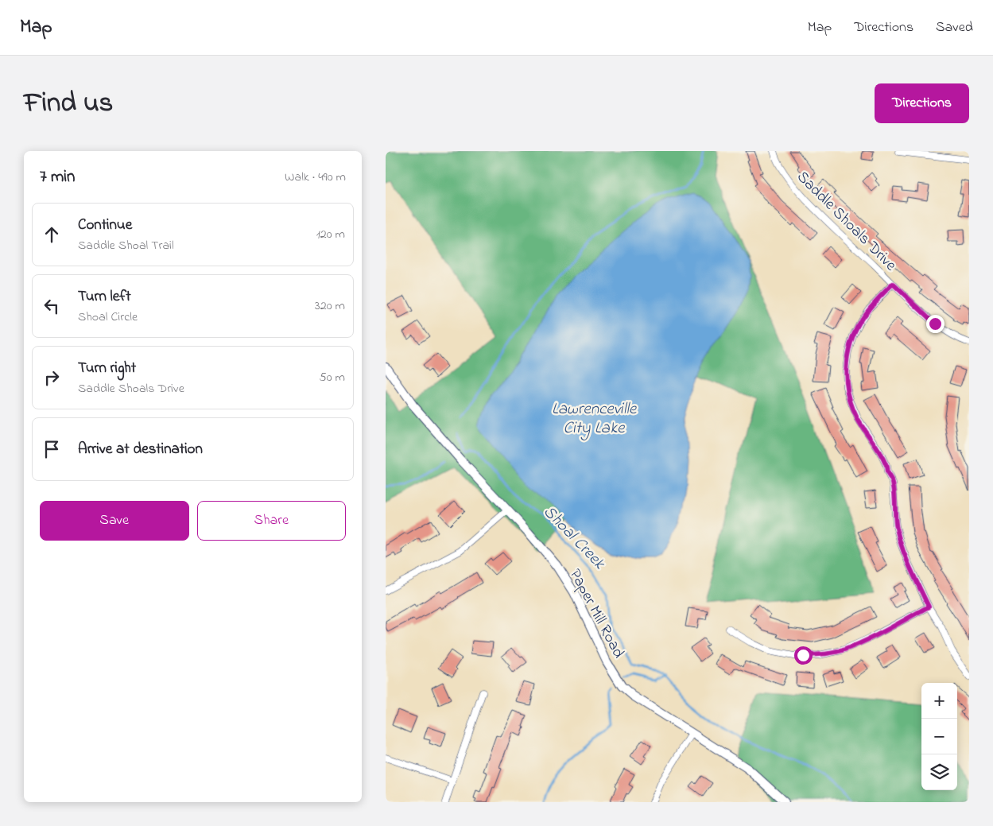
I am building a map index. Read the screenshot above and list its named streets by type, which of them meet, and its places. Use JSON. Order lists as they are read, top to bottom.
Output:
{
  "streets": {
    "street": ["Saddle Shoals Drive", "Paper Mill Road"]
  },
  "water": ["Lawrenceville City Lake", "Shoal Creek"],
  "page": {
    "header": "Map",
    "nav": ["Map", "Directions", "Saved"],
    "title": "Find us",
    "buttons": [
      "Directions",
      ["Save", "Share"]
    ],
    "heading": ["7 min", "Walk · 490 m"],
    "list": [
      ["Continue", "Saddle Shoal Trail", "120 m"],
      ["Turn left", "Shoal Circle", "320 m"],
      ["Turn right", "Saddle Shoals Drive", "50 m"],
      "Arrive at destination"
    ],
    "map_buttons": ["+", "−"]
  }
}
